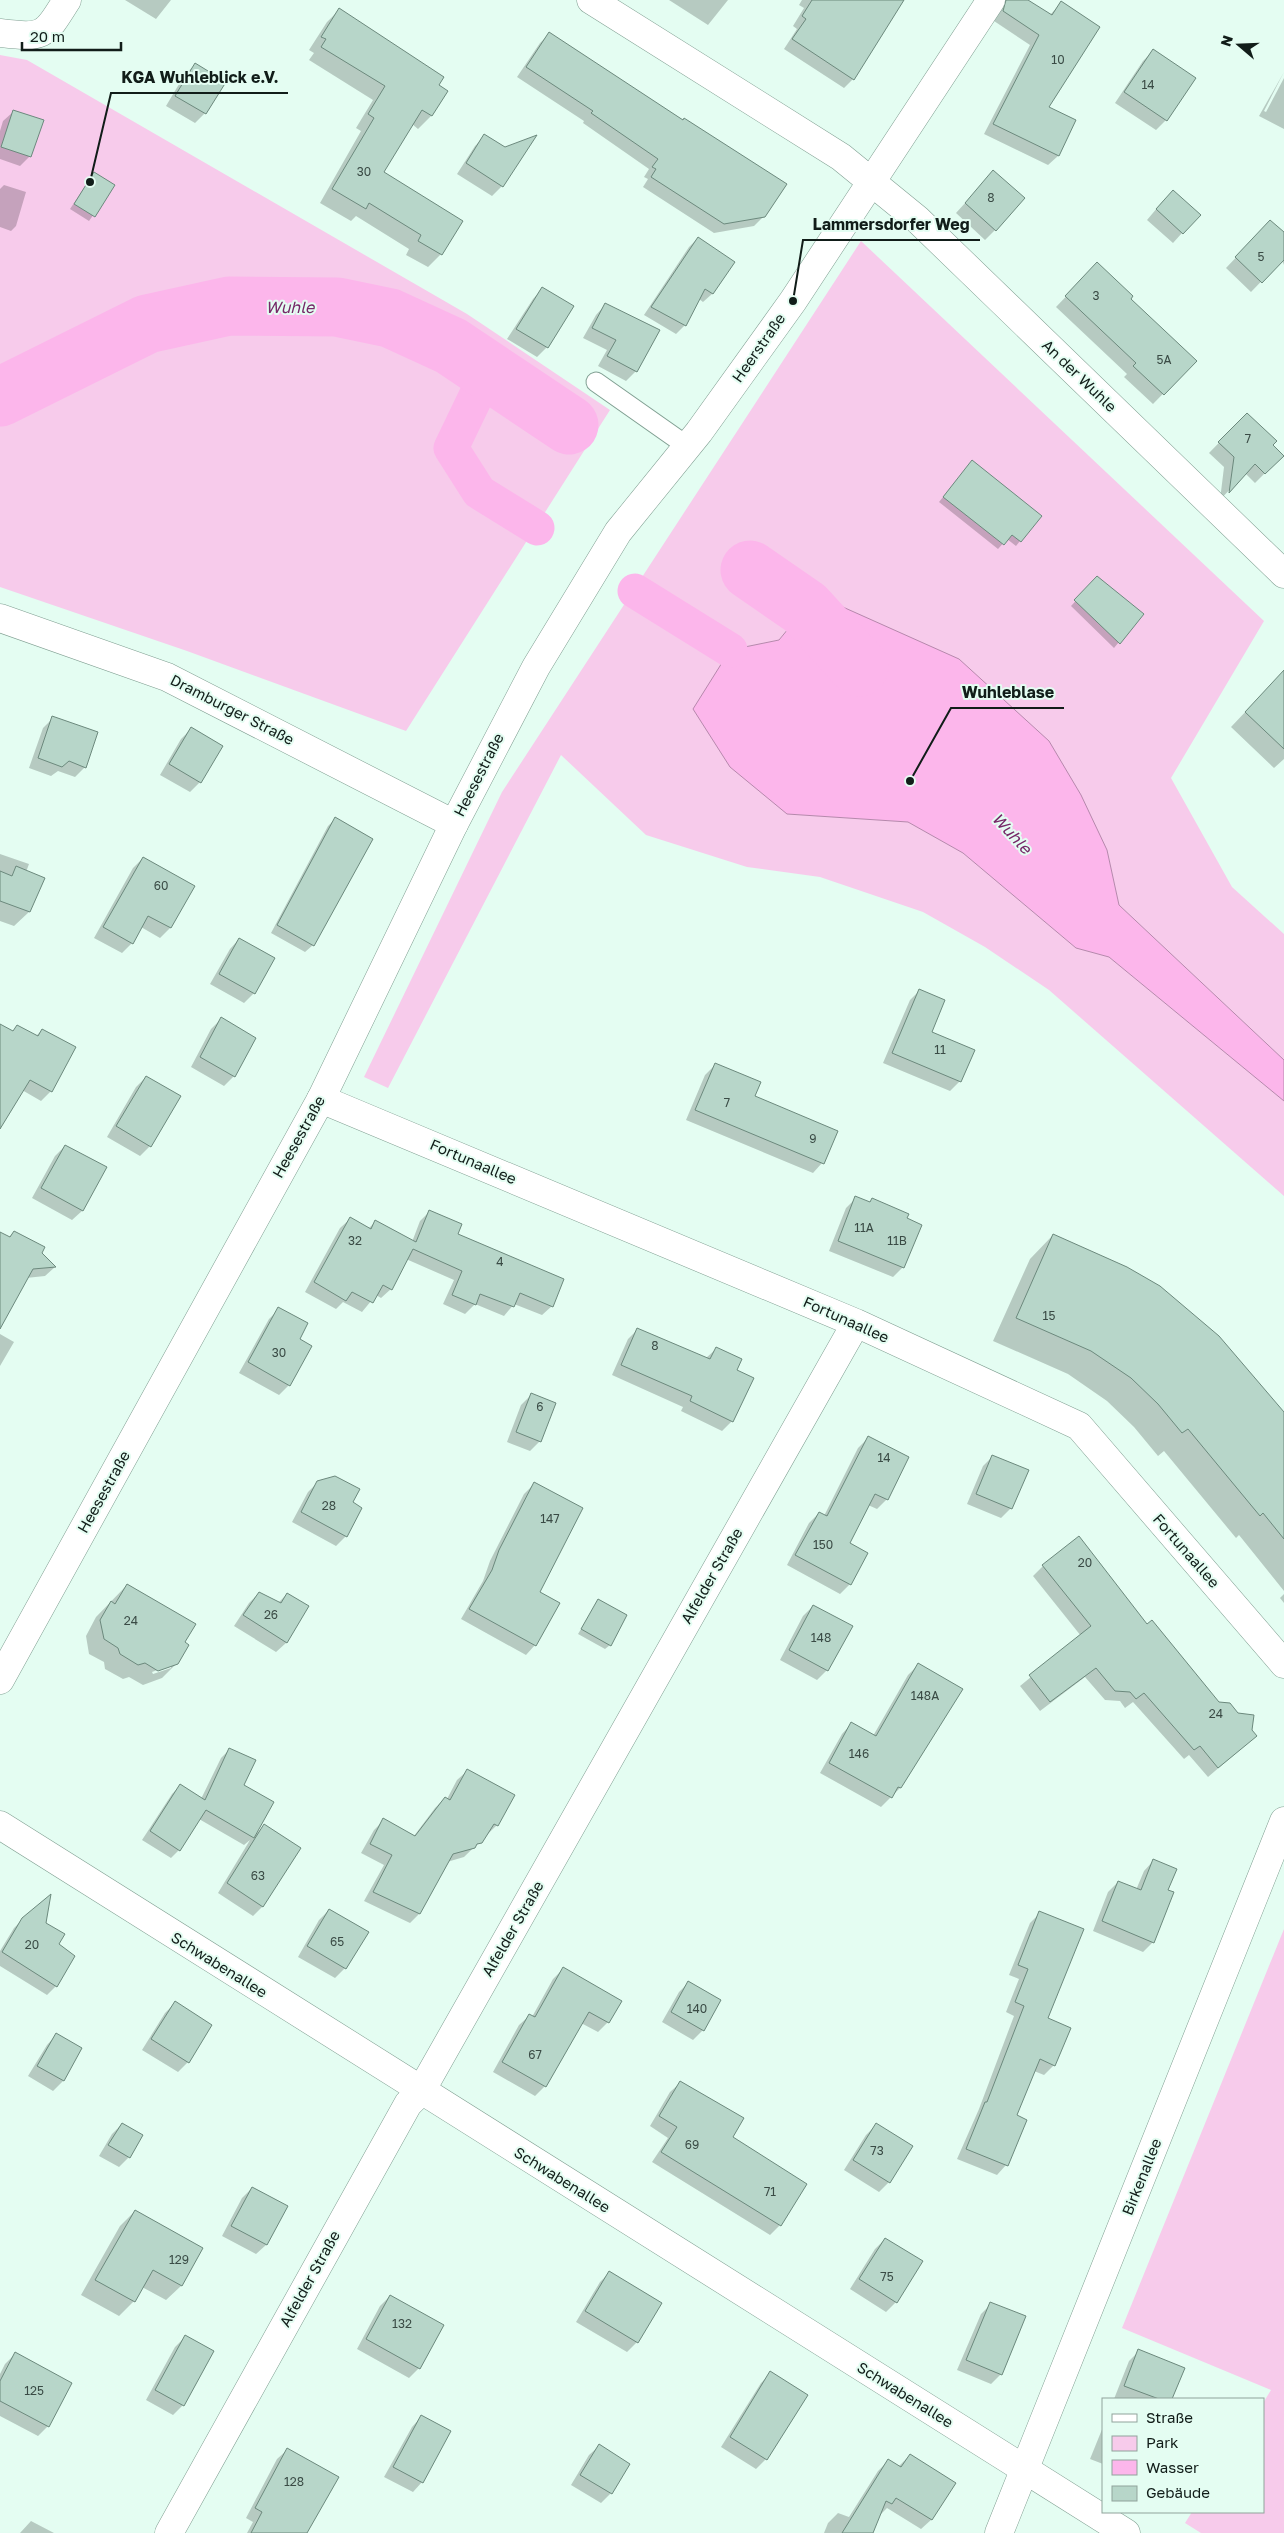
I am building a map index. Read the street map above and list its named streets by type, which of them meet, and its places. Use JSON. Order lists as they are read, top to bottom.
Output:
{
  "streets": {
    "street": [
      "Heerstraße",
      "An der Wuhle",
      "Dramburger Straße",
      "Heesestraße",
      "Fortunaallee",
      "Alfelder Straße",
      "Schwabenallee",
      "Birkenallee"
    ]
  },
  "crossings": [
    ["Heerstraße", "An der Wuhle"],
    ["Heerstraße", "Heesestraße"],
    ["Dramburger Straße", "Heesestraße"],
    ["Heesestraße", "Fortunaallee"],
    ["Fortunaallee", "Alfelder Straße"],
    ["Alfelder Straße", "Schwabenallee"],
    ["Schwabenallee", "Birkenallee"]
  ],
  "water": ["Wuhle"],
  "places": ["KGA Wuhleblick e.V.", "Lammersdorfer Weg", "Wuhleblase"],
  "house_numbers": [
    "10",
    "14",
    "30",
    "8",
    "5",
    "3",
    "5A",
    "7",
    "60",
    "11",
    "7",
    "9",
    "11A",
    "32",
    "11B",
    "4",
    "15",
    "8",
    "30",
    "6",
    "14",
    "28",
    "147",
    "150",
    "20",
    "26",
    "24",
    "148",
    "148A",
    "24",
    "146",
    "63",
    "65",
    "20",
    "140",
    "67",
    "69",
    "73",
    "71",
    "129",
    "75",
    "132",
    "125",
    "128"
  ],
  "legend": [
    "Straße",
    "Park",
    "Wasser",
    "Gebäude"
  ],
  "scale_bar": "20 m",
  "north": "left"
}
